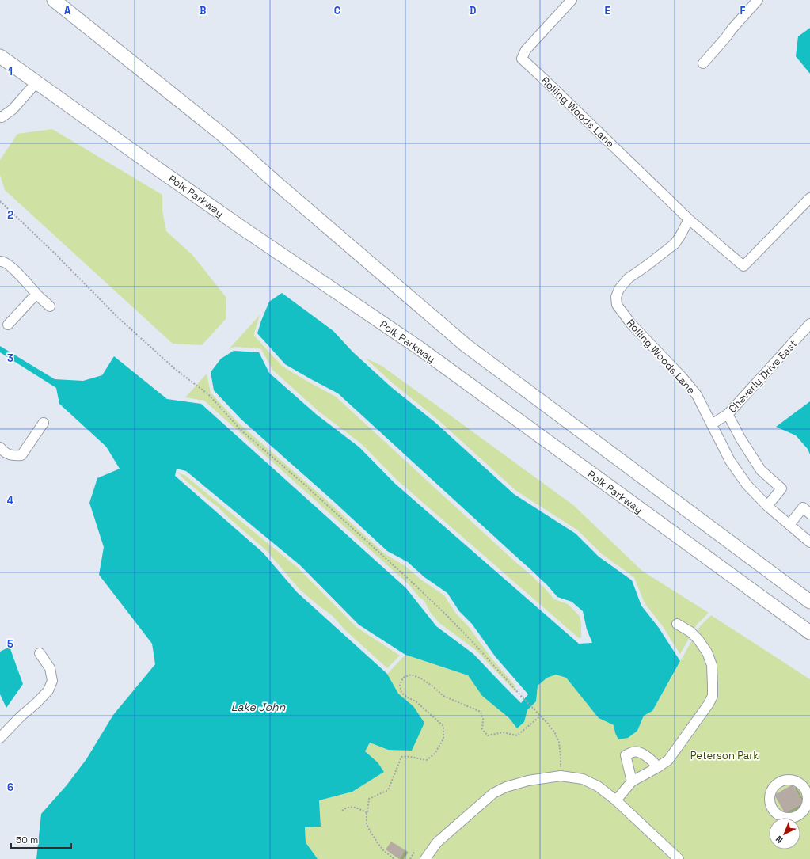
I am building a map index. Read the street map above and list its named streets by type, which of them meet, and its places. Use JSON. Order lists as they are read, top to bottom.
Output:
{
  "streets": {
    "highway": ["Polk Parkway"],
    "street": ["Rolling Woods Lane", "Cheverly Drive East"]
  },
  "crossings": [
    ["Rolling Woods Lane", "Cheverly Drive East"]
  ],
  "water": ["Lake John"],
  "parks": ["Peterson Park"],
  "scale_bar": "50 m",
  "north": "bottom left",
  "grid": {
    "columns": [
      "A",
      "B",
      "C",
      "D",
      "E",
      "F"
    ],
    "rows": [
      "1",
      "2",
      "3",
      "4",
      "5",
      "6"
    ]
  }
}
